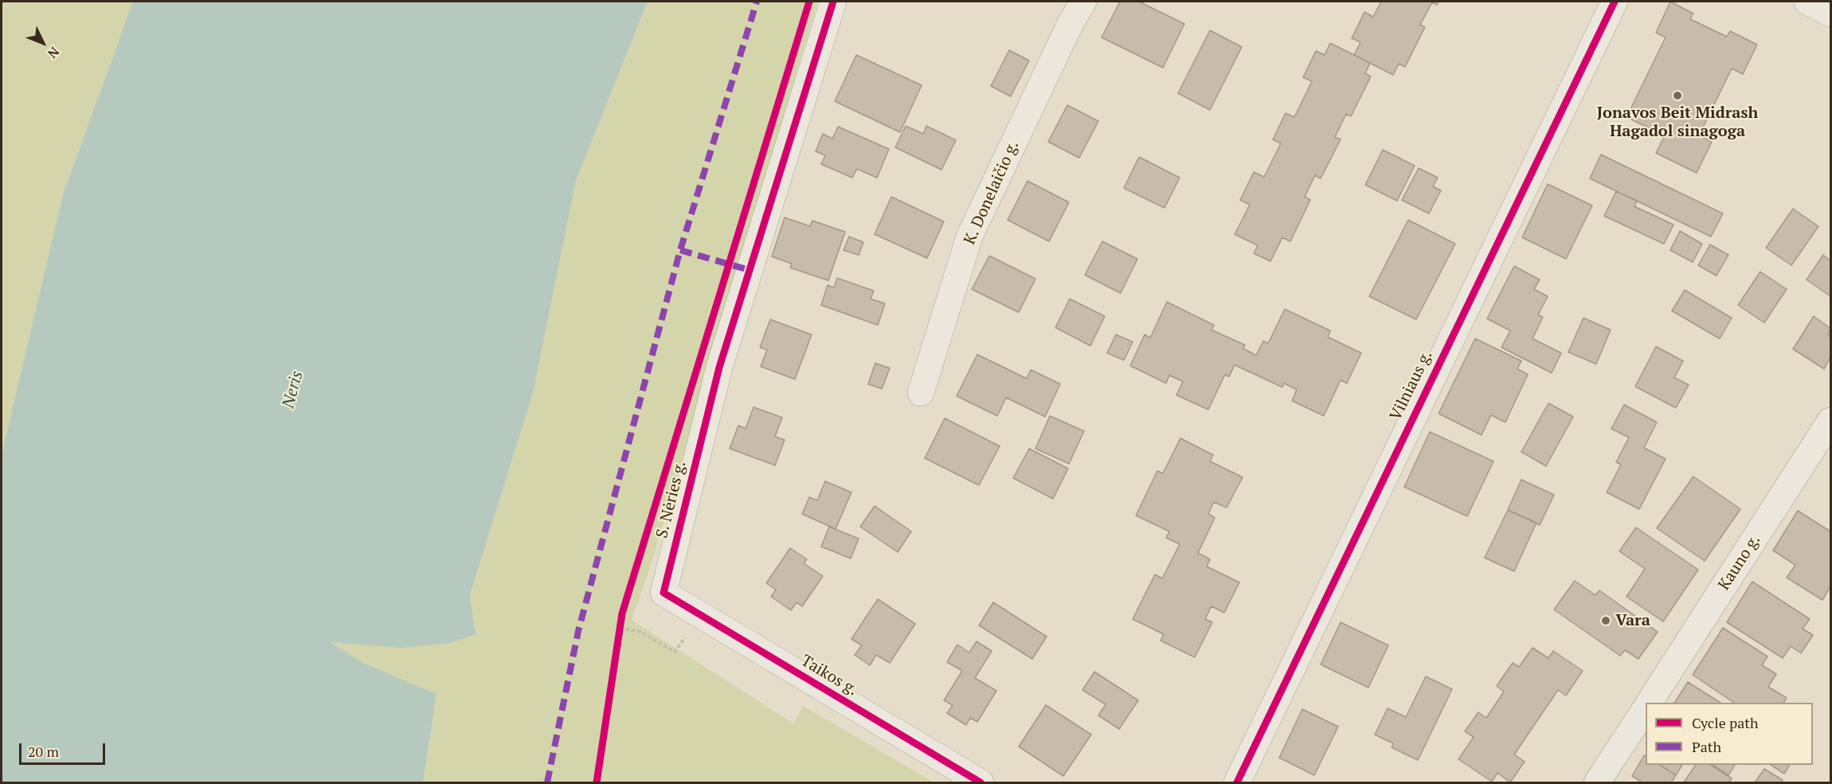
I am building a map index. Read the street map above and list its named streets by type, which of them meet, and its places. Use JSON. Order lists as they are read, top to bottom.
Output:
{
  "streets": {
    "street": [
      "K. Donelaičio g.",
      "Vilniaus g.",
      "S. Nėries g.",
      "Kauno g.",
      "Taikos g."
    ]
  },
  "crossings": [
    ["S. Nėries g.", "Taikos g."]
  ],
  "water": ["Neris"],
  "places": ["Jonavos Beit Midrash Hagadol sinagoga", "Vara"],
  "legend": ["Cycle path", "Path"],
  "scale_bar": "20 m",
  "north": "bottom right"
}
